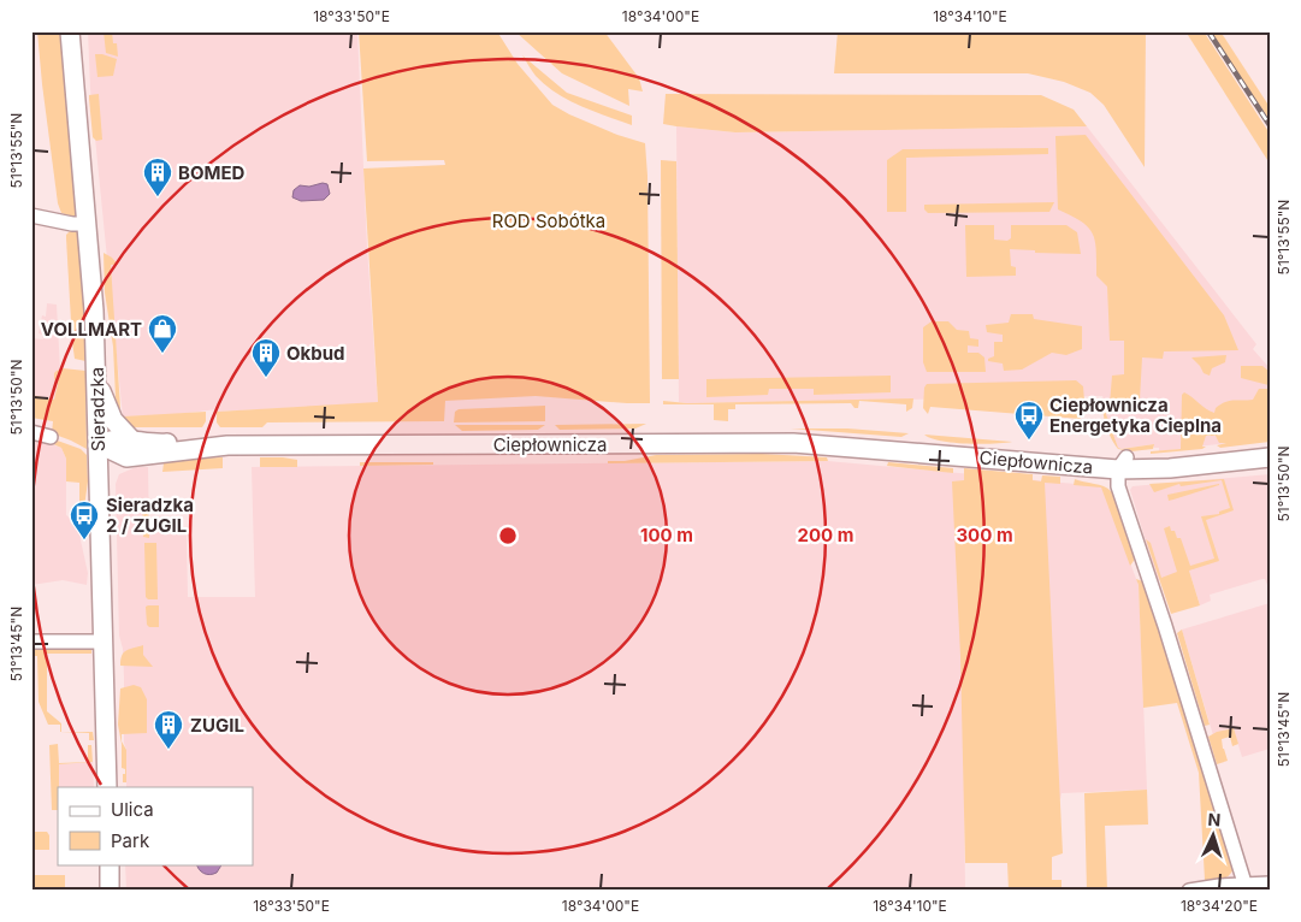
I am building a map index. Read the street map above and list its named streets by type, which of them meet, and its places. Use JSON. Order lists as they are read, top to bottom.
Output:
{
  "streets": {
    "main road": ["Sieradzka", "Ciepłownicza"]
  },
  "crossings": [
    ["Sieradzka", "Ciepłownicza"]
  ],
  "parks": ["ROD Sobótka"],
  "places": {
    "building": ["BOMED", "Okbud", "ZUGIL"],
    "shop": ["VOLLMART"],
    "bus stop": ["Ciepłownicza Energetyka Cieplna", "Sieradzka 2 / ZUGIL"]
  },
  "legend": ["Ulica", "Park"],
  "north": "top",
  "coordinates": [
    "18°33'50\"E",
    "18°34'00\"E",
    "18°34'10\"E",
    "51°13'55\"N",
    "51°13'50\"N",
    "51°13'45\"N",
    "18°34'20\"E"
  ],
  "rings": ["100 m", "200 m", "300 m"]
}
